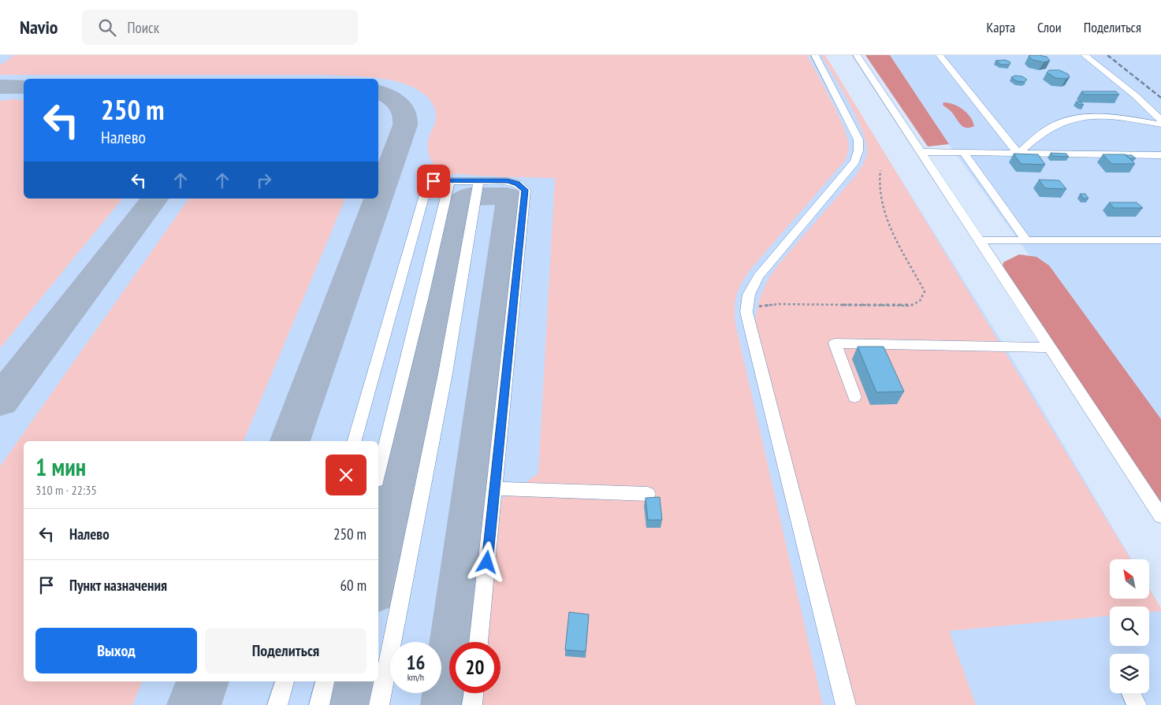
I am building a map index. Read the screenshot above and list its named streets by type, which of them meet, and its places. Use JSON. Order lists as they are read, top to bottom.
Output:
{
  "north": "top left",
  "page": {
    "header": "Navio",
    "search": "Поиск",
    "nav": ["Карта", "Слои", "Поделиться"],
    "turn": ["250 m", "Налево"],
    "heading": ["1 мин", "310 m · 22:35"],
    "list": [
      {
        "name": "Налево",
        "value": "250 m"
      },
      {
        "name": "Пункт назначения",
        "value": "60 m"
      }
    ],
    "buttons": ["Выход", "Поделиться"],
    "speed": "16 km/h",
    "limit": "20"
  }
}
